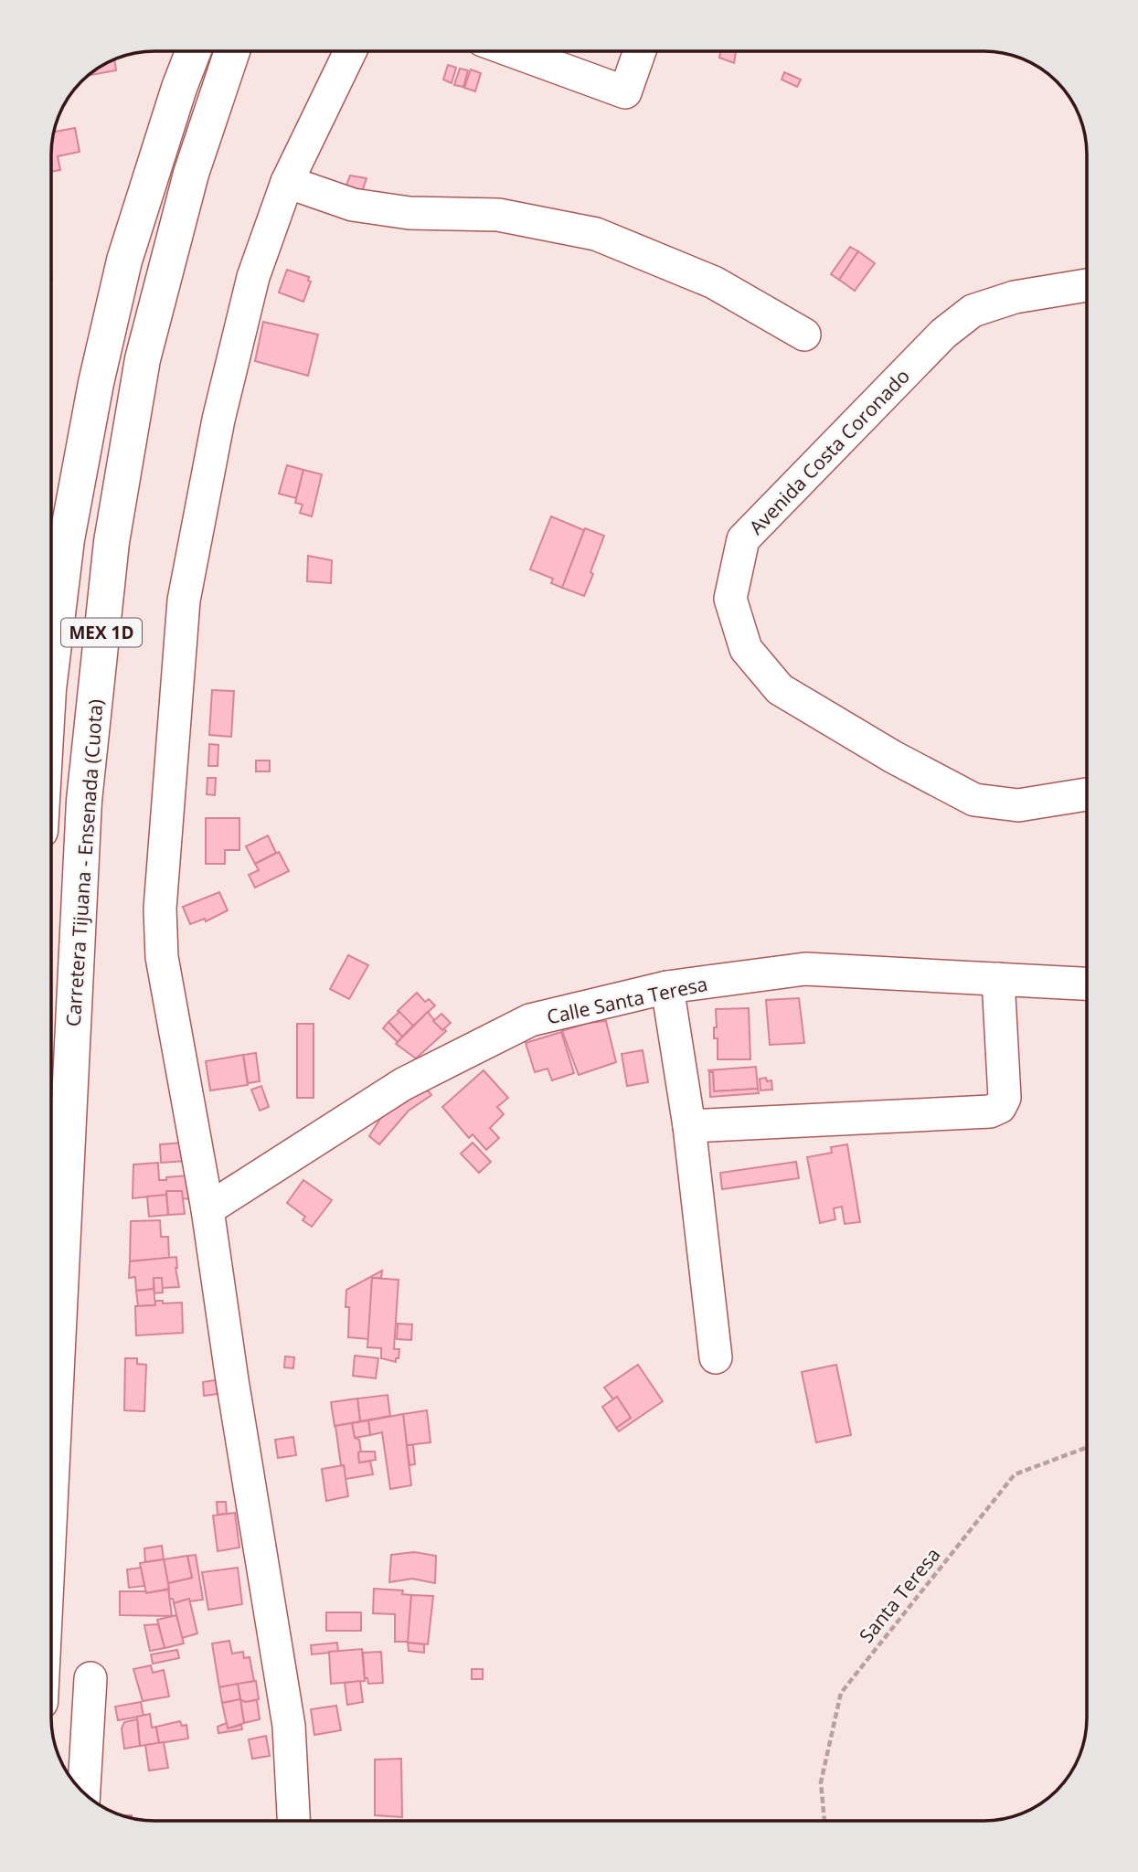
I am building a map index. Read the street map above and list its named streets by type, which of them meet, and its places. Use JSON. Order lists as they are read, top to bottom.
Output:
{
  "streets": {
    "highway": ["MEX 1D", "Carretera Tijuana - Ensenada (Cuota)"],
    "street": ["Avenida Costa Coronado", "Calle Santa Teresa"],
    "path": ["Santa Teresa"]
  }
}
